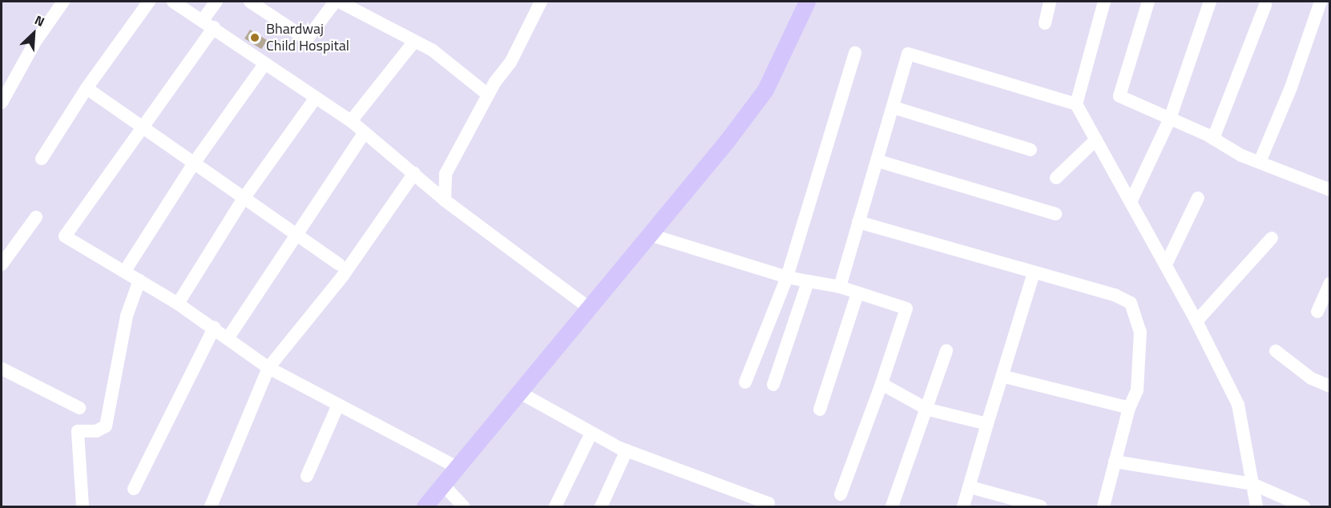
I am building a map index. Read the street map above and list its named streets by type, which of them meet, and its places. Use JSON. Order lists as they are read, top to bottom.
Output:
{
  "places": ["Bhardwaj Child Hospital"],
  "north": "top right"
}
